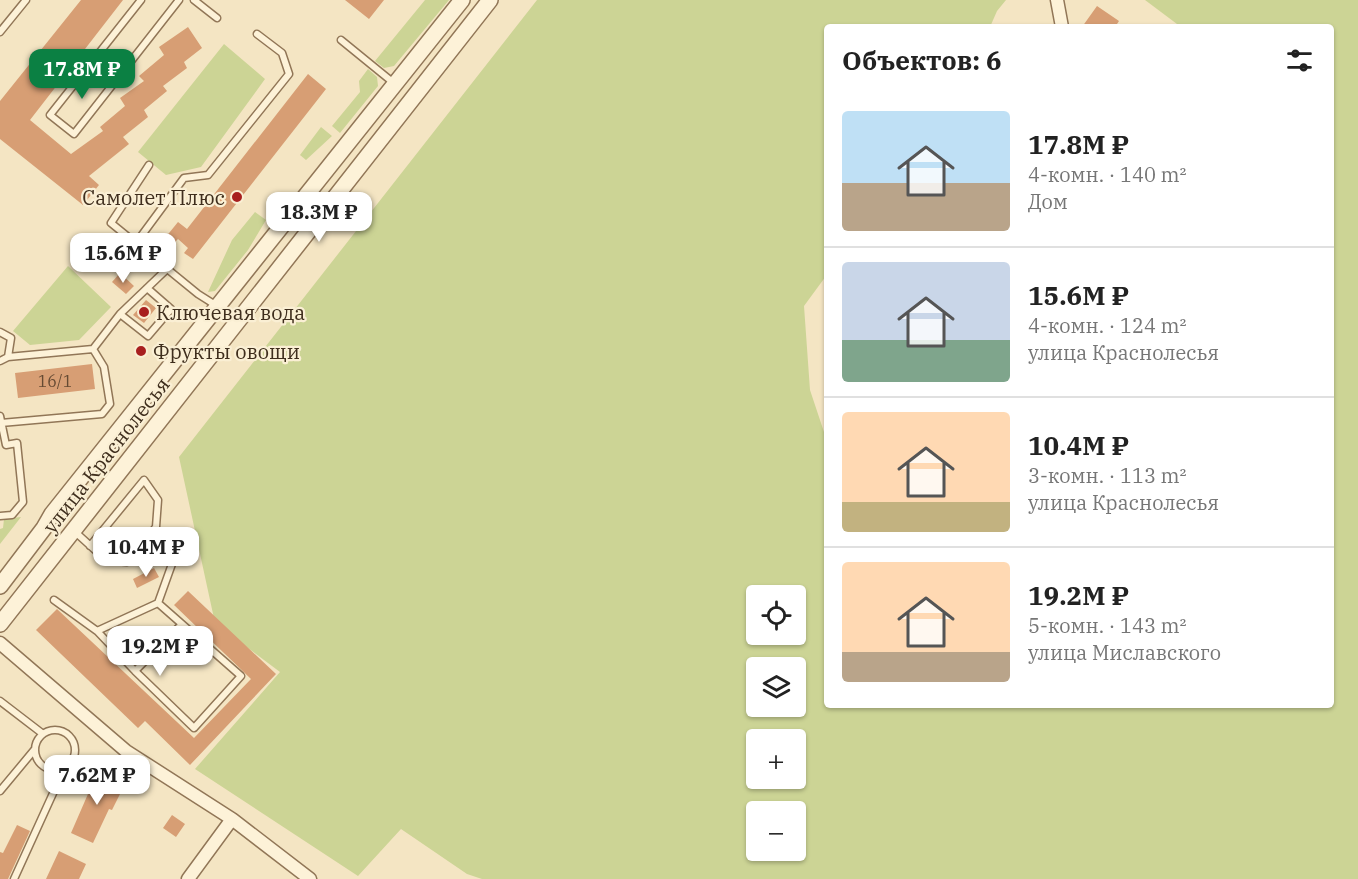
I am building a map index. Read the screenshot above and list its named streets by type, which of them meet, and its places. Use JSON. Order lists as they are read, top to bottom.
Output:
{
  "streets": {
    "street": ["улица Краснолесья"]
  },
  "places": ["Самолет Плюс", "Ключевая вода", "Фрукты овощи"],
  "house_numbers": ["16/1"],
  "page": {
    "heading": "Объектов: 6",
    "price": [
      "17.8M ₽",
      "18.3M ₽",
      "15.6M ₽",
      "10.4M ₽",
      "19.2M ₽",
      "7.62M ₽"
    ],
    "list": [
      {
        "name": "17.8M ₽",
        "note": "4-комн. · 140 m² · Дом"
      },
      {
        "name": "15.6M ₽",
        "note": "4-комн. · 124 m² · улица Краснолесья"
      },
      {
        "name": "10.4M ₽",
        "note": "3-комн. · 113 m² · улица Краснолесья"
      },
      {
        "name": "19.2M ₽",
        "note": "5-комн. · 143 m² · улица Миславского"
      }
    ],
    "map_buttons": ["+", "−"]
  }
}
